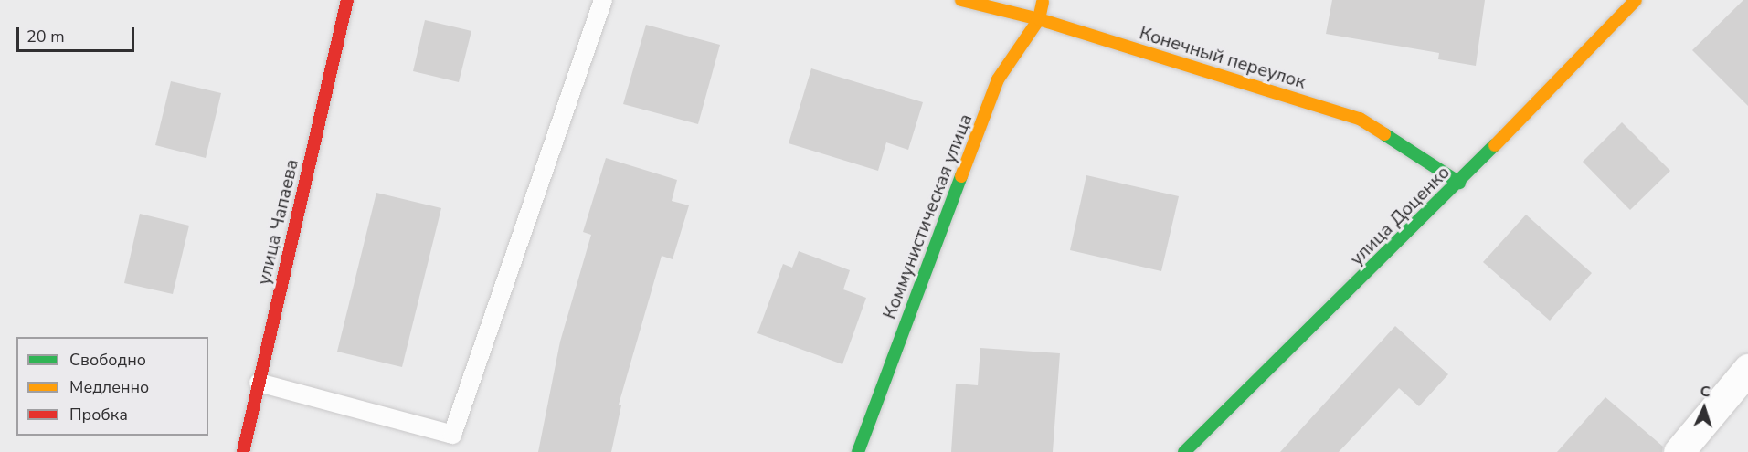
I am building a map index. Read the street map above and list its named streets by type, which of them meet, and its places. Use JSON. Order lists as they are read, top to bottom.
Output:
{
  "streets": {
    "street": [
      "Конечный переулок",
      "улица Доценко",
      "Коммунистическая улица",
      "улица Чапаева"
    ]
  },
  "crossings": [
    ["Конечный переулок", "улица Доценко"],
    ["Конечный переулок", "Коммунистическая улица"]
  ],
  "legend": ["Свободно", "Медленно", "Пробка"],
  "scale_bar": "20 m",
  "north": "top"
}
